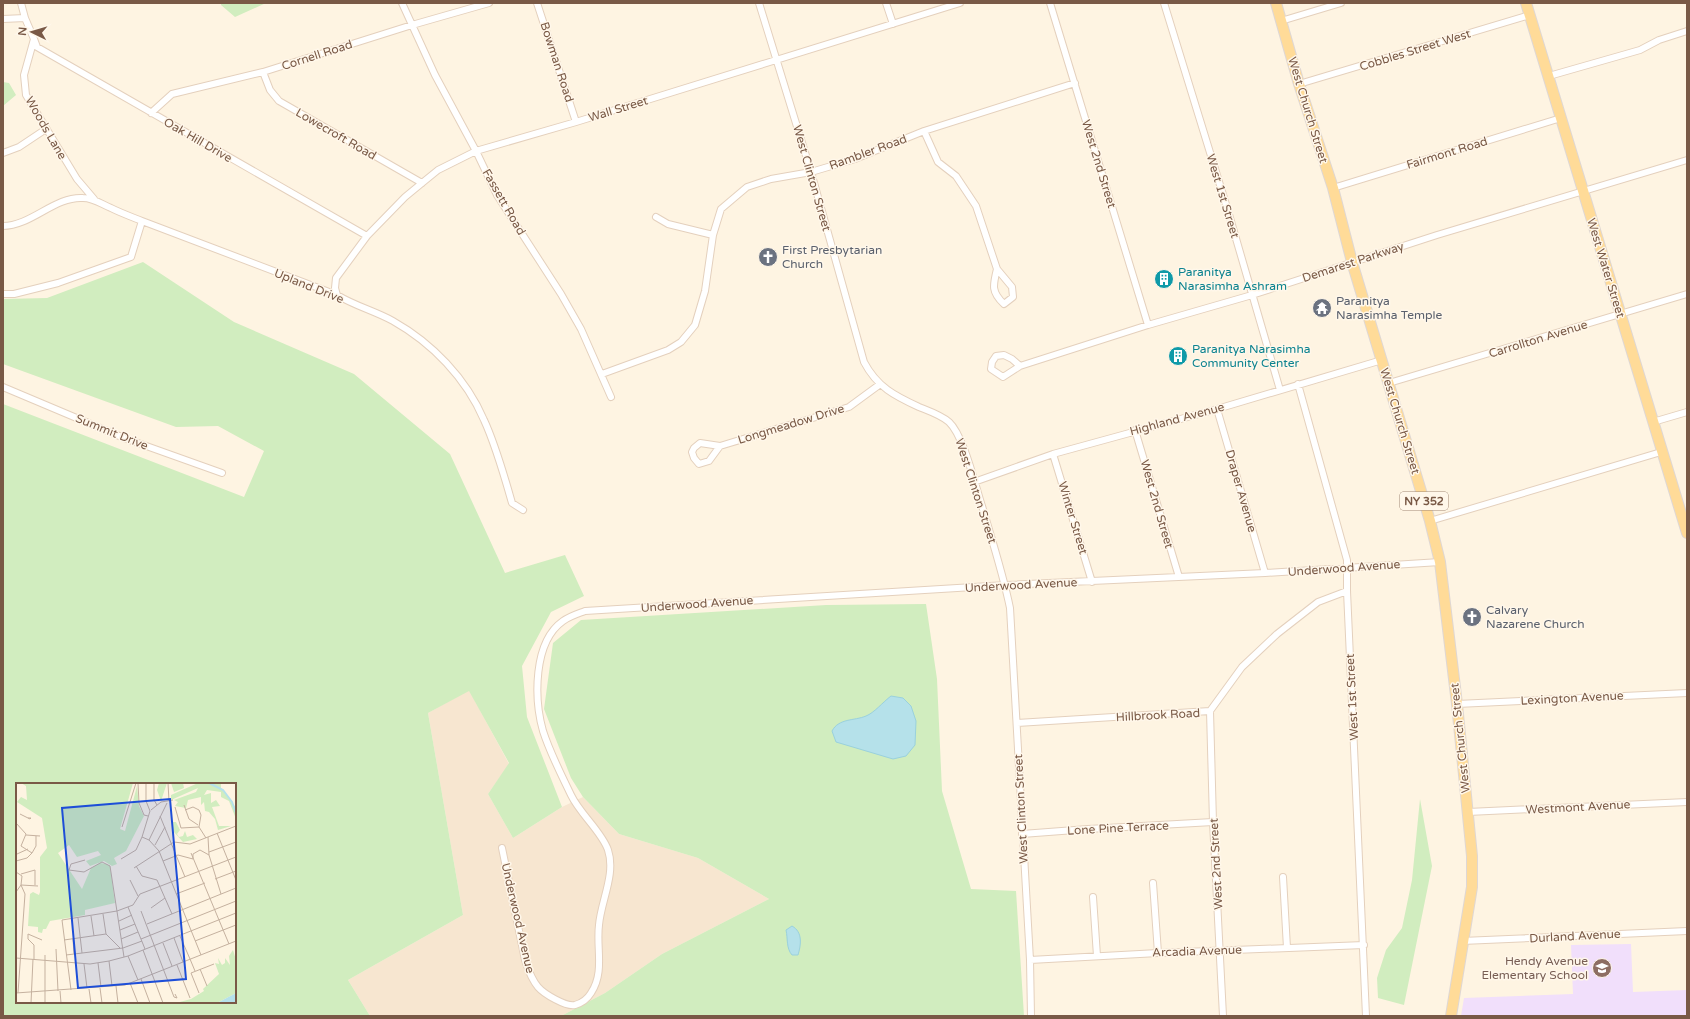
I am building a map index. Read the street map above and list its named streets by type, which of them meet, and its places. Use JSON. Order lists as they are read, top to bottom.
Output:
{
  "streets": {
    "main road": ["West Church Street", "West Water Street", "NY 352"],
    "street": [
      "Cobbles Street West",
      "Cornell Road",
      "Bowman Road",
      "Wall Street",
      "Woods Lane",
      "Lowecroft Road",
      "Oak Hill Drive",
      "Rambler Road",
      "Fairmont Road",
      "West 2nd Street",
      "West Clinton Street",
      "West 1st Street",
      "Fassett Road",
      "Demarest Parkway",
      "Upland Drive",
      "Carrollton Avenue",
      "Highland Avenue",
      "Longmeadow Drive",
      "Summit Drive",
      "Draper Avenue",
      "Winter Street",
      "Underwood Avenue",
      "Lexington Avenue",
      "Hillbrook Road",
      "Westmont Avenue",
      "Lone Pine Terrace",
      "Durland Avenue",
      "Arcadia Avenue"
    ]
  },
  "crossings": [
    ["Cobbles Street West", "West Church Street"],
    ["Cobbles Street West", "West Water Street"],
    ["Cornell Road", "Lowecroft Road"],
    ["Cornell Road", "Oak Hill Drive"],
    ["Cornell Road", "Fassett Road"],
    ["Bowman Road", "Wall Street"],
    ["Wall Street", "Lowecroft Road"],
    ["Wall Street", "Oak Hill Drive"],
    ["Wall Street", "West Clinton Street"],
    ["Wall Street", "Fassett Road"],
    ["Wall Street", "Upland Drive"],
    ["West Church Street", "Fairmont Road"],
    ["West Church Street", "Demarest Parkway"],
    ["West Church Street", "Carrollton Avenue"],
    ["West Church Street", "Highland Avenue"],
    ["West Church Street", "Underwood Avenue"],
    ["West Church Street", "Lexington Avenue"],
    ["West Church Street", "Westmont Avenue"],
    ["West Church Street", "Durland Avenue"],
    ["Woods Lane", "Oak Hill Drive"],
    ["Woods Lane", "Upland Drive"],
    ["Rambler Road", "West 2nd Street"],
    ["Rambler Road", "West Clinton Street"],
    ["Rambler Road", "Fassett Road"],
    ["Fairmont Road", "West Water Street"],
    ["West 2nd Street", "Demarest Parkway"],
    ["West 2nd Street", "Highland Avenue"],
    ["West 2nd Street", "Underwood Avenue"],
    ["West 2nd Street", "Hillbrook Road"],
    ["West 2nd Street", "Lone Pine Terrace"],
    ["West 2nd Street", "Arcadia Avenue"],
    ["West Clinton Street", "Highland Avenue"],
    ["West Clinton Street", "Longmeadow Drive"],
    ["West Clinton Street", "Underwood Avenue"],
    ["West Clinton Street", "Hillbrook Road"],
    ["West Clinton Street", "Lone Pine Terrace"],
    ["West Clinton Street", "Arcadia Avenue"],
    ["West 1st Street", "Demarest Parkway"],
    ["West 1st Street", "Highland Avenue"],
    ["West 1st Street", "Underwood Avenue"],
    ["West 1st Street", "Hillbrook Road"],
    ["West 1st Street", "Arcadia Avenue"],
    ["Demarest Parkway", "West Water Street"],
    ["West Water Street", "Carrollton Avenue"],
    ["Highland Avenue", "Draper Avenue"],
    ["Highland Avenue", "Winter Street"],
    ["Draper Avenue", "Underwood Avenue"],
    ["Winter Street", "Underwood Avenue"]
  ],
  "places": {
    "church": ["First Presbytarian Church", "Calvary Nazarene Church"],
    "building": ["Paranitya Narasimha Ashram", "Paranitya Narasimha Community Center"],
    "temple": ["Paranitya Narasimha Temple"],
    "school or university": ["Hendy Avenue Elementary School"]
  },
  "north": "left"
}
